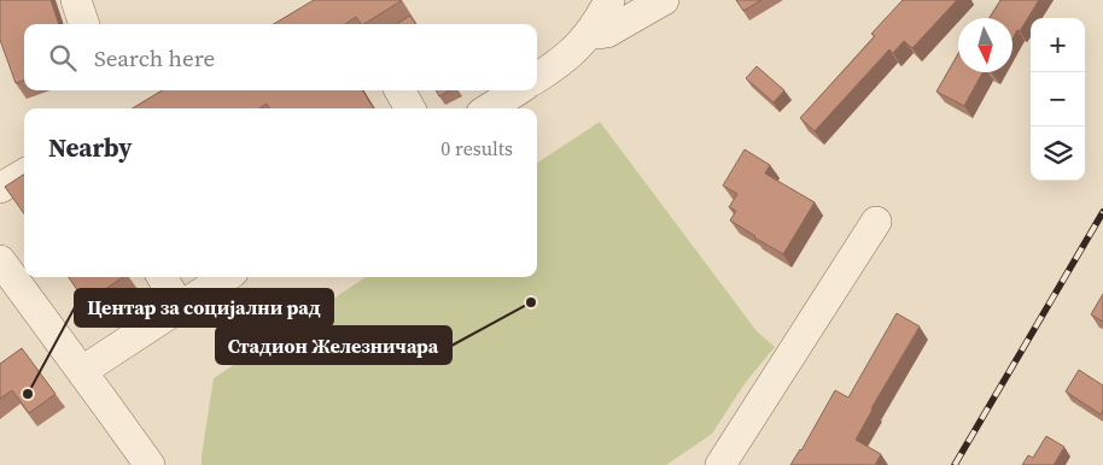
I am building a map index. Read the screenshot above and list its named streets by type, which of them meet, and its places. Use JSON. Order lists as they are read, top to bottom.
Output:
{
  "places": ["Стадион Железничара", "Центар за социјални рад"],
  "north": "bottom",
  "page": {
    "map_buttons": ["+", "−"],
    "search": "Search here",
    "heading": ["Nearby", "0 results"]
  }
}
